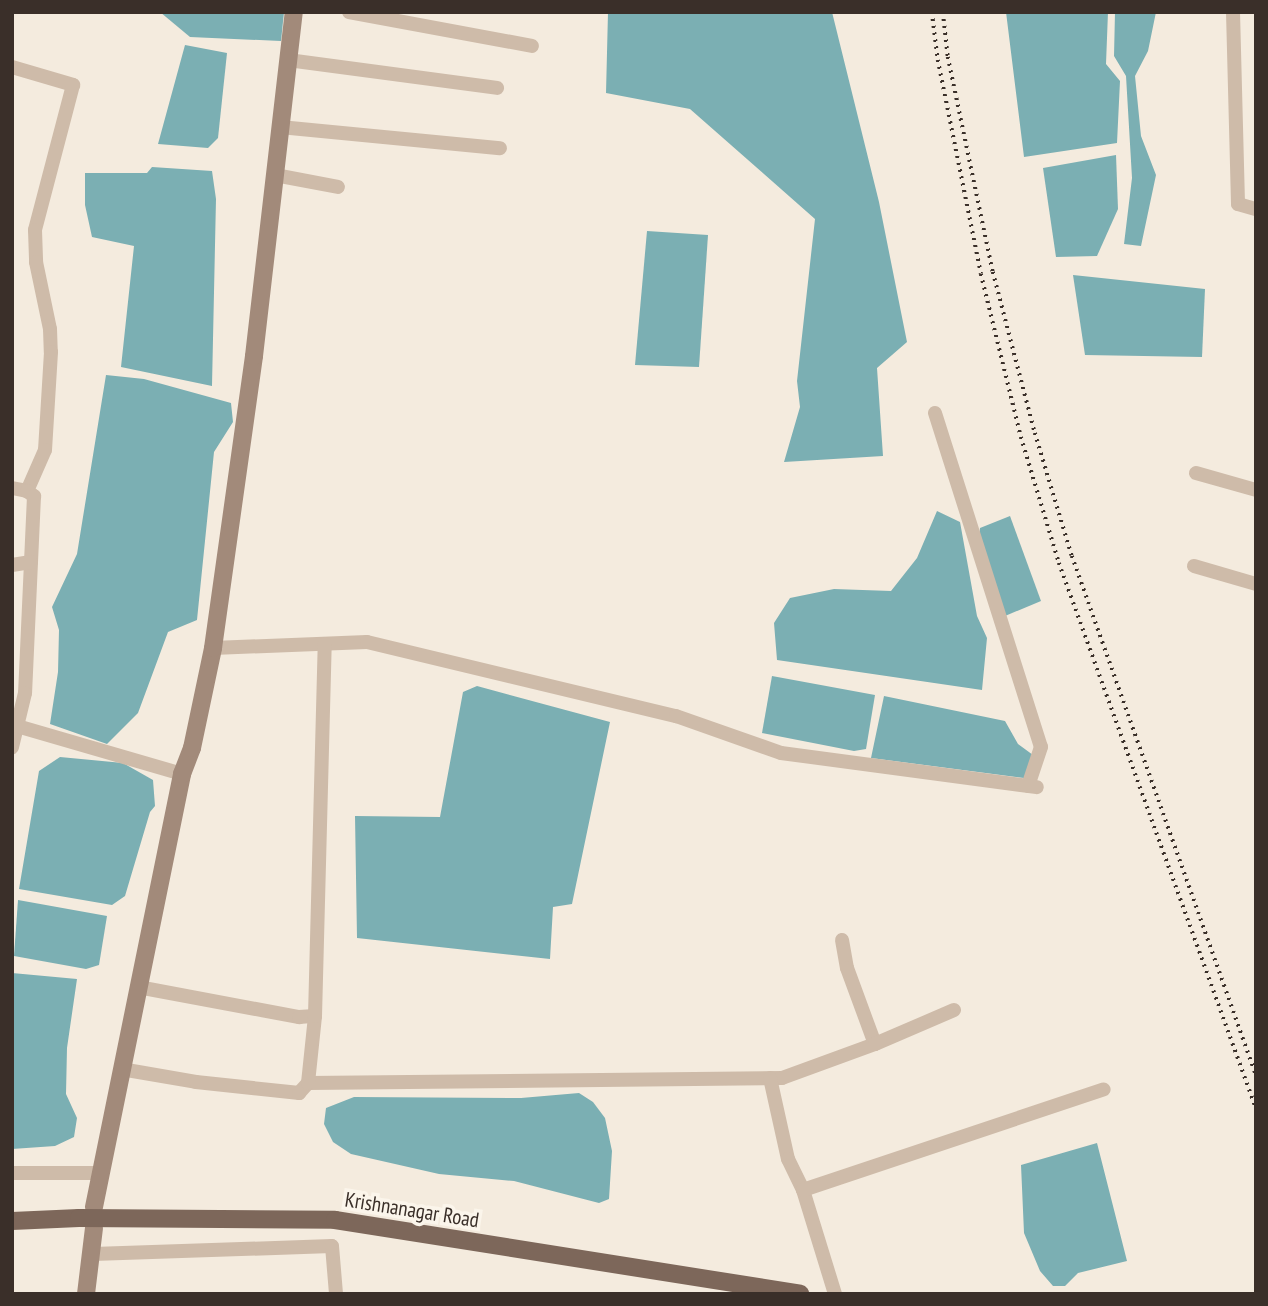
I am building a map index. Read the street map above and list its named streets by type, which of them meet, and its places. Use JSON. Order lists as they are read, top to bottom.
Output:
{
  "streets": {
    "main road": ["Krishnanagar Road"]
  }
}
